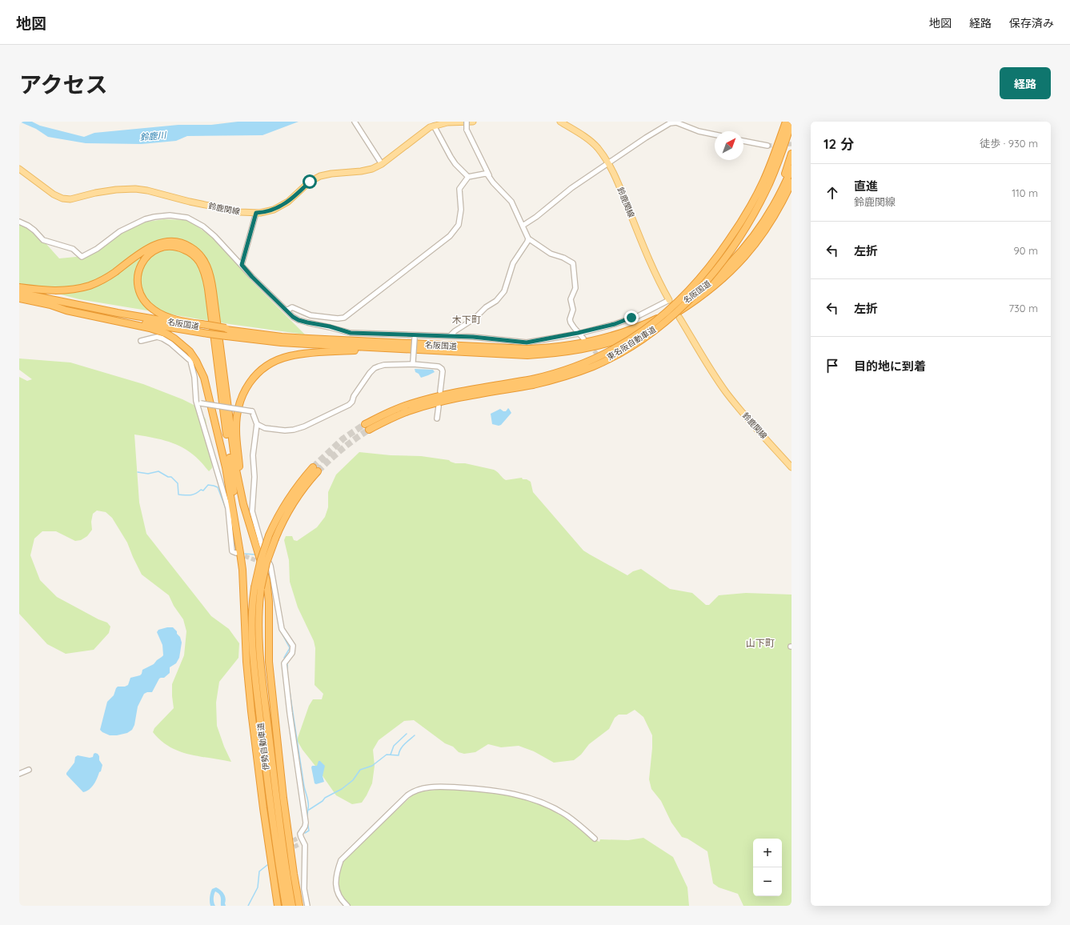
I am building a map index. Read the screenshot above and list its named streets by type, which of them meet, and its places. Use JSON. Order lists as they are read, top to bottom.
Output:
{
  "streets": {
    "highway": ["名阪国道", "東名阪自動車道", "伊勢自動車道"],
    "main road": ["鈴鹿関線"]
  },
  "districts": ["木下町", "山下町"],
  "water": ["鈴鹿川"],
  "north": "top right",
  "page": {
    "header": "地図",
    "nav": ["地図", "経路", "保存済み"],
    "title": "アクセス",
    "buttons": "経路",
    "heading": ["12 分", "徒歩 · 930 m"],
    "list": [
      ["直進", "鈴鹿関線", "110 m"],
      ["左折", "90 m"],
      ["左折", "730 m"],
      "目的地に到着"
    ],
    "map_buttons": ["+", "−"]
  }
}
